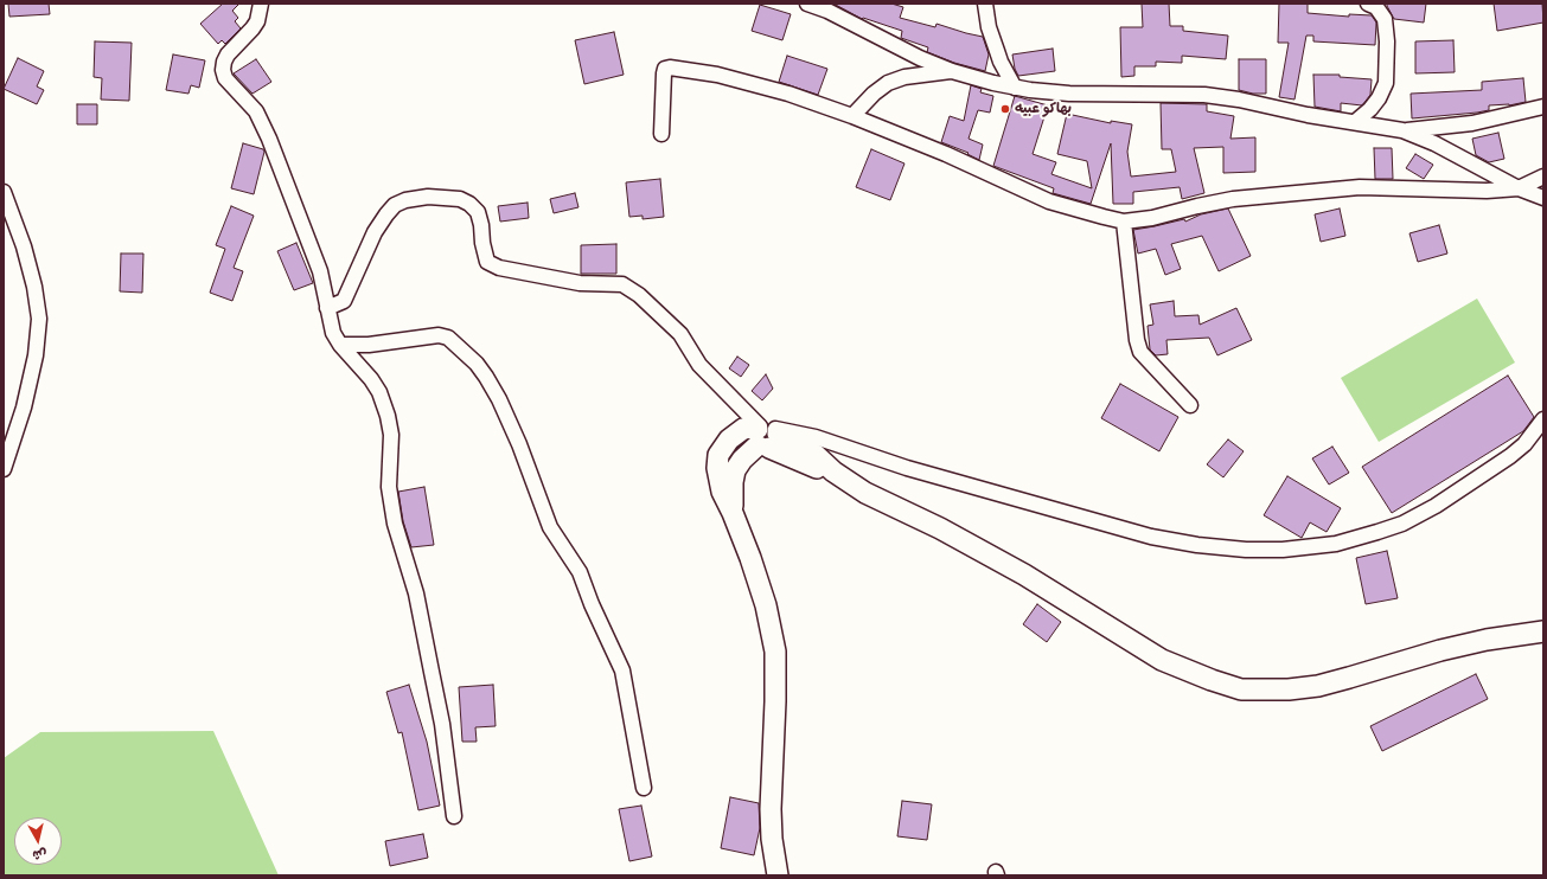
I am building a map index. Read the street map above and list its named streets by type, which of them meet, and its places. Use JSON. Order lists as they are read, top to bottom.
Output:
{
  "places": ["بهاكو عبيه"],
  "north": "bottom"
}
